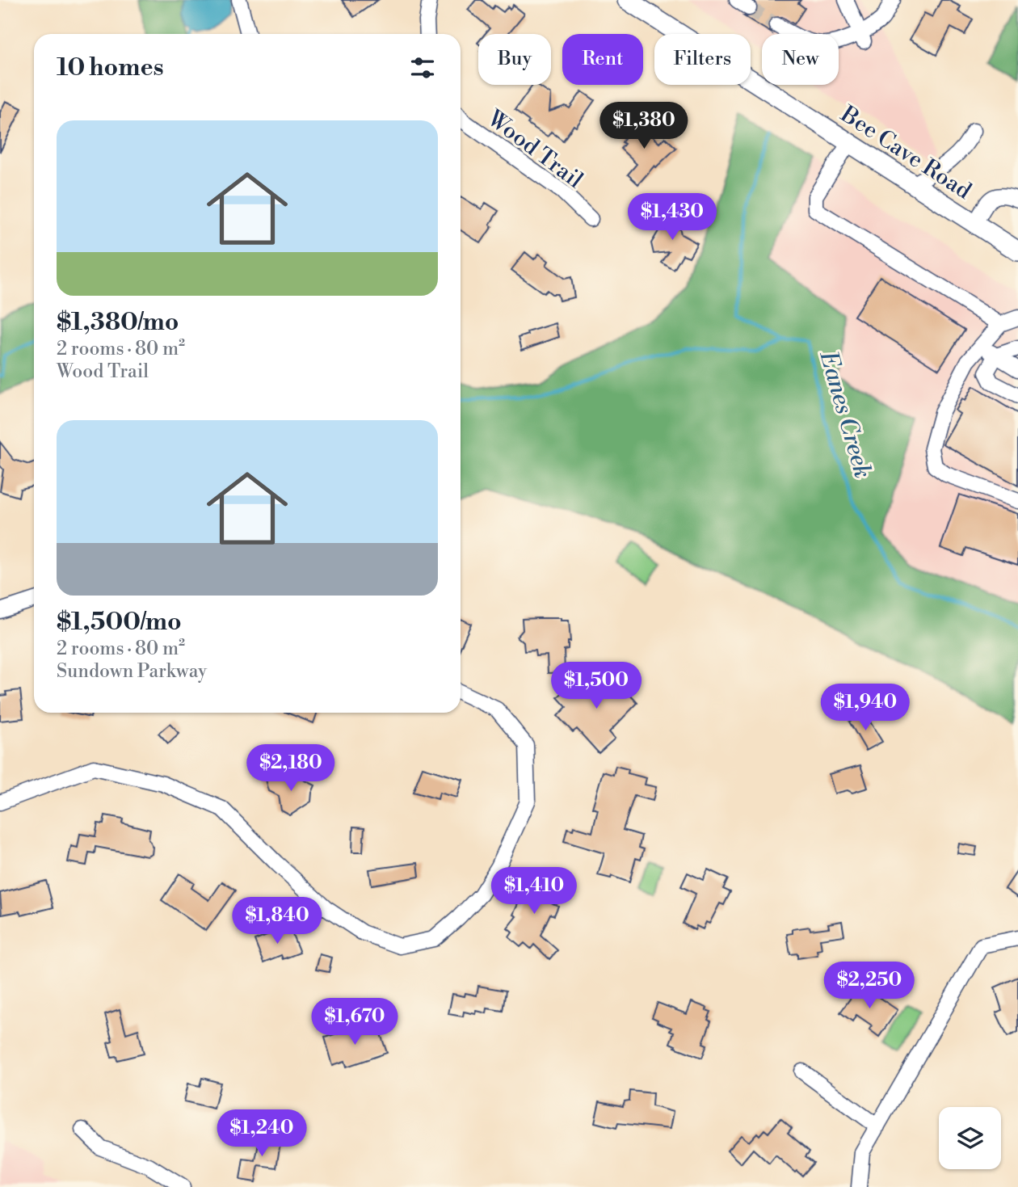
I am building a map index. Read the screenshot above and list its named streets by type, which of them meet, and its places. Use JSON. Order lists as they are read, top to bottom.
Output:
{
  "streets": {
    "main road": ["Bee Cave Road"],
    "street": ["Wood Trail"]
  },
  "water": ["Eanes Creek"],
  "page": {
    "chip": [
      "Buy",
      "Rent",
      "Filters",
      "New"
    ],
    "heading": "10 homes",
    "price": [
      "$1,380",
      "$1,430",
      "$1,500",
      "$1,940",
      "$2,180",
      "$1,410",
      "$1,840",
      "$2,250",
      "$1,670",
      "$1,240"
    ],
    "list": [
      {
        "name": "$1,380/mo",
        "note": "2 rooms · 80 m² · Wood Trail"
      },
      {
        "name": "$1,500/mo",
        "note": "2 rooms · 80 m² · Sundown Parkway"
      }
    ]
  }
}
